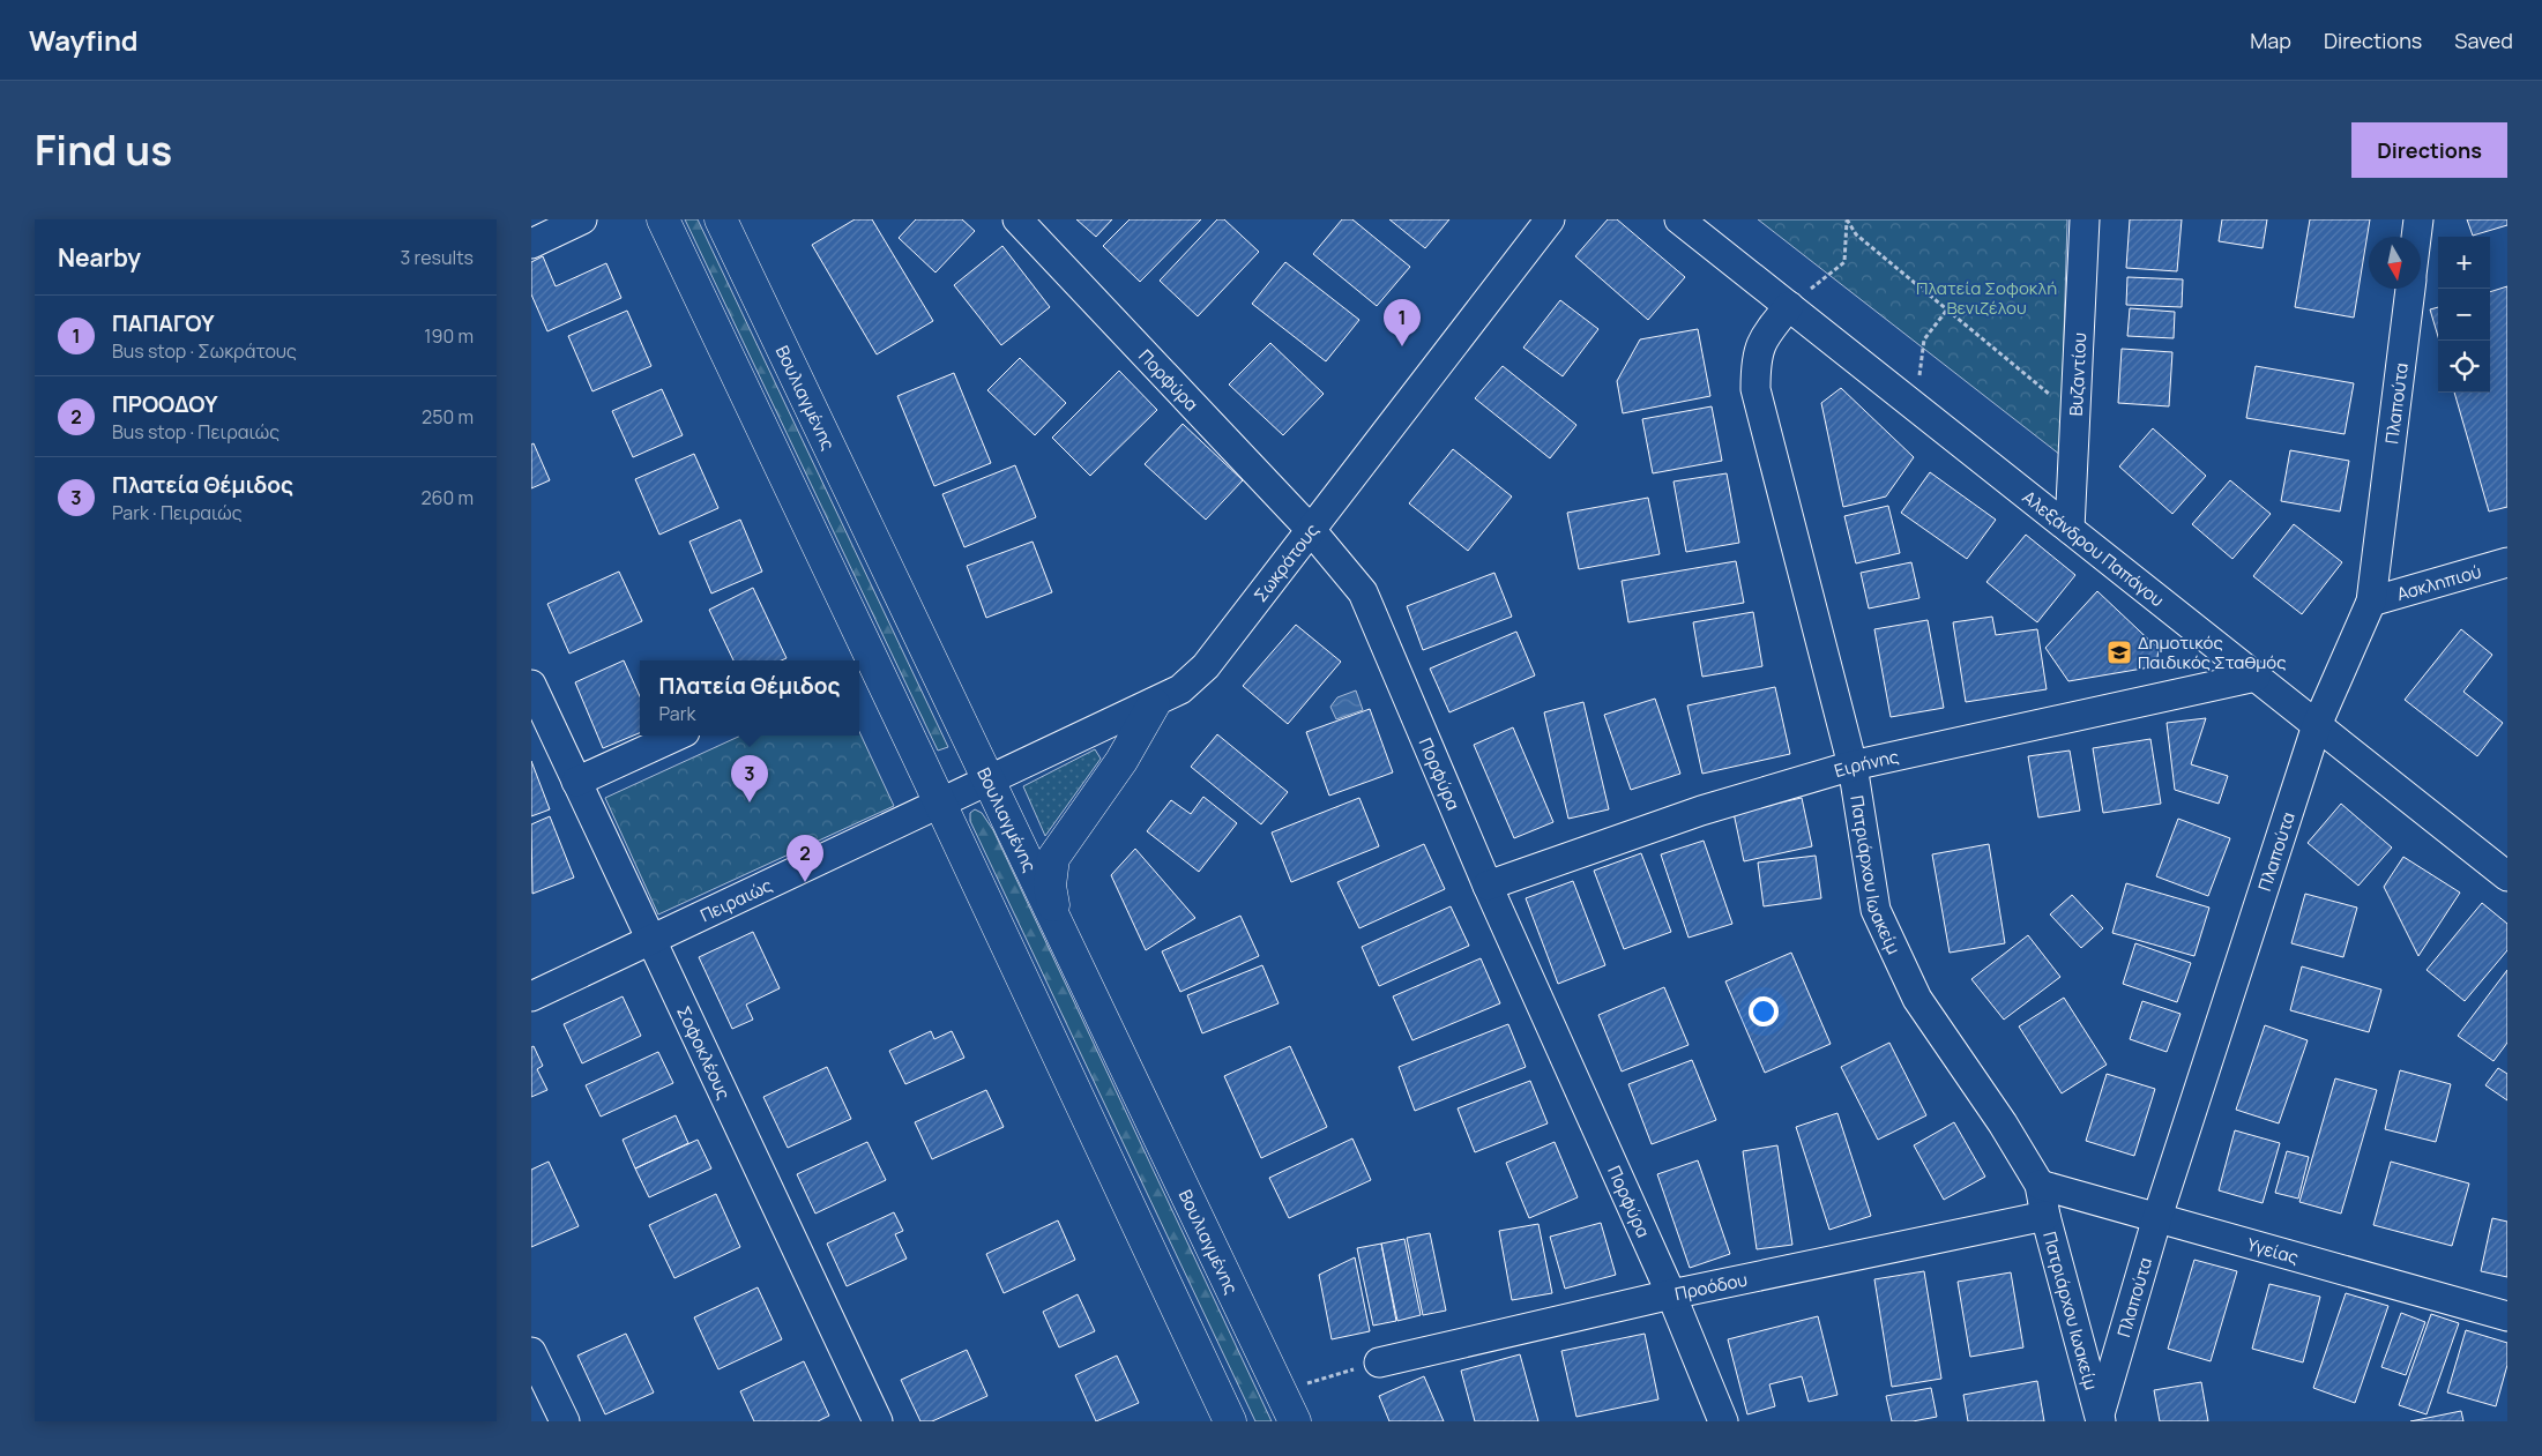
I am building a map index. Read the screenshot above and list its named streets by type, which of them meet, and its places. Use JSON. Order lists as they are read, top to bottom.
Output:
{
  "streets": {
    "main road": ["Βουλιαγμένης"],
    "street": [
      "Βυζαντίου",
      "Πορφύρα",
      "Πλαπούτα",
      "Αλεξάνδρου Παπάγου",
      "Σωκράτους",
      "Ασκληπιού",
      "Ειρήνης",
      "Πατριάρχου Ιωακείμ",
      "Πειραιώς",
      "Σοφοκλέους",
      "Υγείας",
      "Προόδου"
    ]
  },
  "crossings": [
    ["Βυζαντίου", "Αλεξάνδρου Παπάγου"],
    ["Πορφύρα", "Σωκράτους"],
    ["Πορφύρα", "Ειρήνης"],
    ["Πορφύρα", "Προόδου"],
    ["Βουλιαγμένης", "Σωκράτους"],
    ["Πλαπούτα", "Αλεξάνδρου Παπάγου"],
    ["Πλαπούτα", "Ασκληπιού"],
    ["Πλαπούτα", "Πατριάρχου Ιωακείμ"],
    ["Πλαπούτα", "Υγείας"],
    ["Αλεξάνδρου Παπάγου", "Ειρήνης"],
    ["Αλεξάνδρου Παπάγου", "Πατριάρχου Ιωακείμ"],
    ["Σωκράτους", "Πειραιώς"],
    ["Ειρήνης", "Πατριάρχου Ιωακείμ"],
    ["Πατριάρχου Ιωακείμ", "Υγείας"],
    ["Πατριάρχου Ιωακείμ", "Προόδου"],
    ["Πειραιώς", "Σοφοκλέους"]
  ],
  "parks": ["Πλατεία Σοφοκλή Βενιζέλου"],
  "places": {
    "school or university": ["Δημοτικός Παιδικός Σταθμός"]
  },
  "north": "bottom",
  "page": {
    "header": "Wayfind",
    "nav": ["Map", "Directions", "Saved"],
    "title": "Find us",
    "buttons": "Directions",
    "heading": ["Nearby", "3 results"],
    "map_buttons": ["+", "−"],
    "list": [
      {
        "mark": "1",
        "name": "ΠΑΠΑΓΟΥ",
        "note": "Bus stop · Σωκράτους",
        "value": "190 m"
      },
      {
        "mark": "2",
        "name": "ΠΡΟΟΔΟΥ",
        "note": "Bus stop · Πειραιώς",
        "value": "250 m"
      },
      {
        "mark": "3",
        "name": "Πλατεία Θέμιδος",
        "note": "Park · Πειραιώς",
        "value": "260 m"
      }
    ],
    "pins": ["1", "3", "2"],
    "popup": ["Πλατεία Θέμιδος", "Park"]
  }
}
